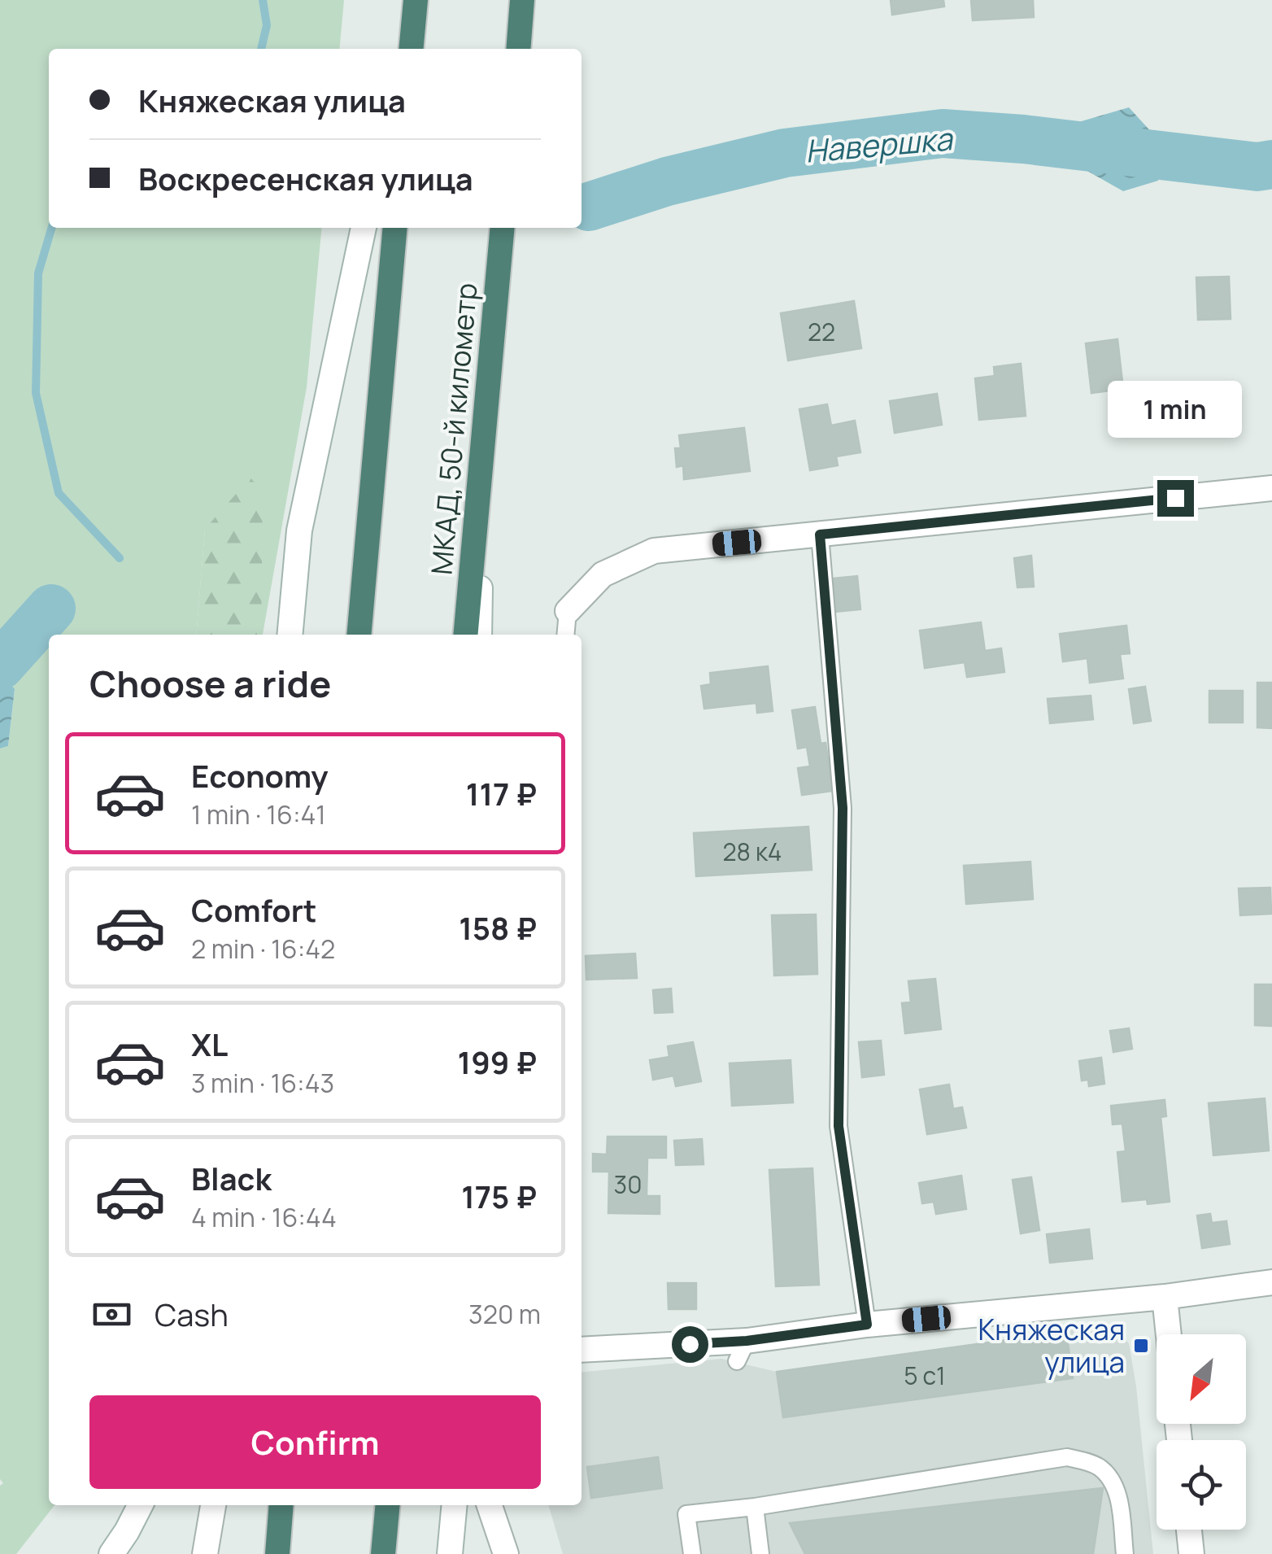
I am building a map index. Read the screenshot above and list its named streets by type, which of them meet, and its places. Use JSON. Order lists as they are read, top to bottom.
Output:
{
  "streets": {
    "highway": ["МКАД, 50-й километр"]
  },
  "water": ["Навершка"],
  "places": {
    "transit": ["Княжеская улица"]
  },
  "house_numbers": [
    "22",
    "28 к4",
    "30",
    "5 с1"
  ],
  "north": "bottom left",
  "page": {
    "banner": ["Княжеская улица", "Воскресенская улица"],
    "bubble": "1 min",
    "heading": "Choose a ride",
    "list": [
      {
        "name": "Economy",
        "note": "1 min · 16:41",
        "value": "117 ₽"
      },
      {
        "name": "Comfort",
        "note": "2 min · 16:42",
        "value": "158 ₽"
      },
      {
        "name": "XL",
        "note": "3 min · 16:43",
        "value": "199 ₽"
      },
      {
        "name": "Black",
        "note": "4 min · 16:44",
        "value": "175 ₽"
      }
    ],
    "pay": ["Cash", "320 m"],
    "buttons": "Confirm"
  }
}
